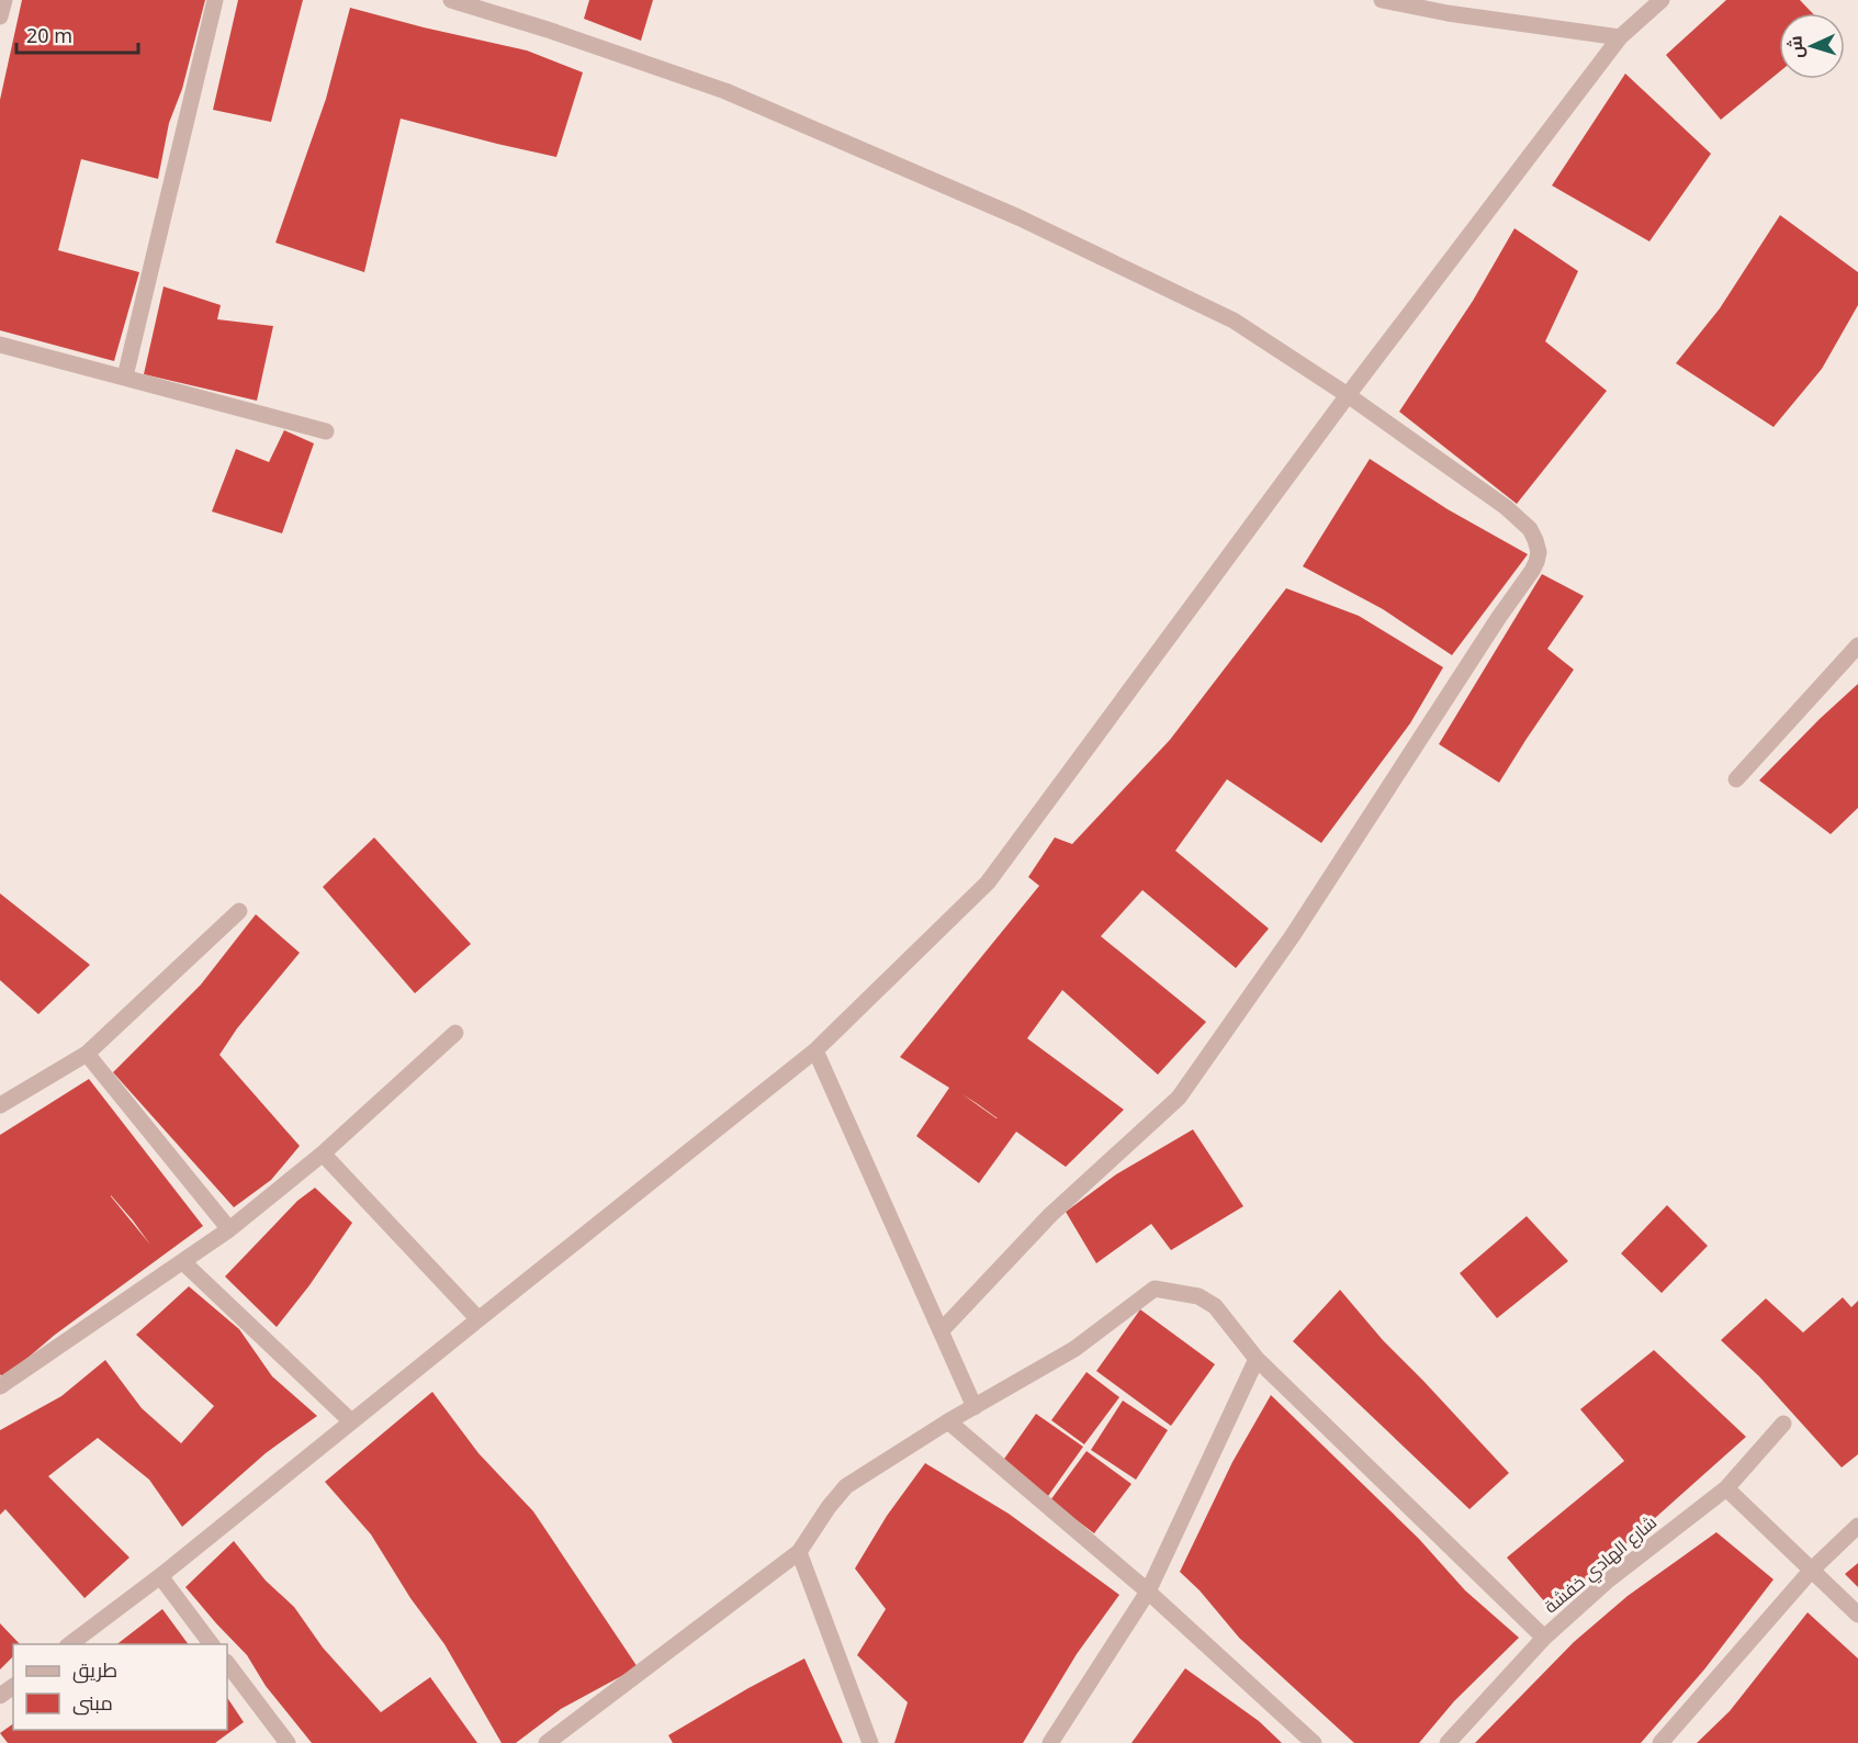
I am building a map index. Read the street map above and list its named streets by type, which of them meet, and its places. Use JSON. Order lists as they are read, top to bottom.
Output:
{
  "streets": {
    "street": ["شارع الهادي خفشة"]
  },
  "legend": ["طريق", "مبنى"],
  "scale_bar": "20 m",
  "north": "left"
}
